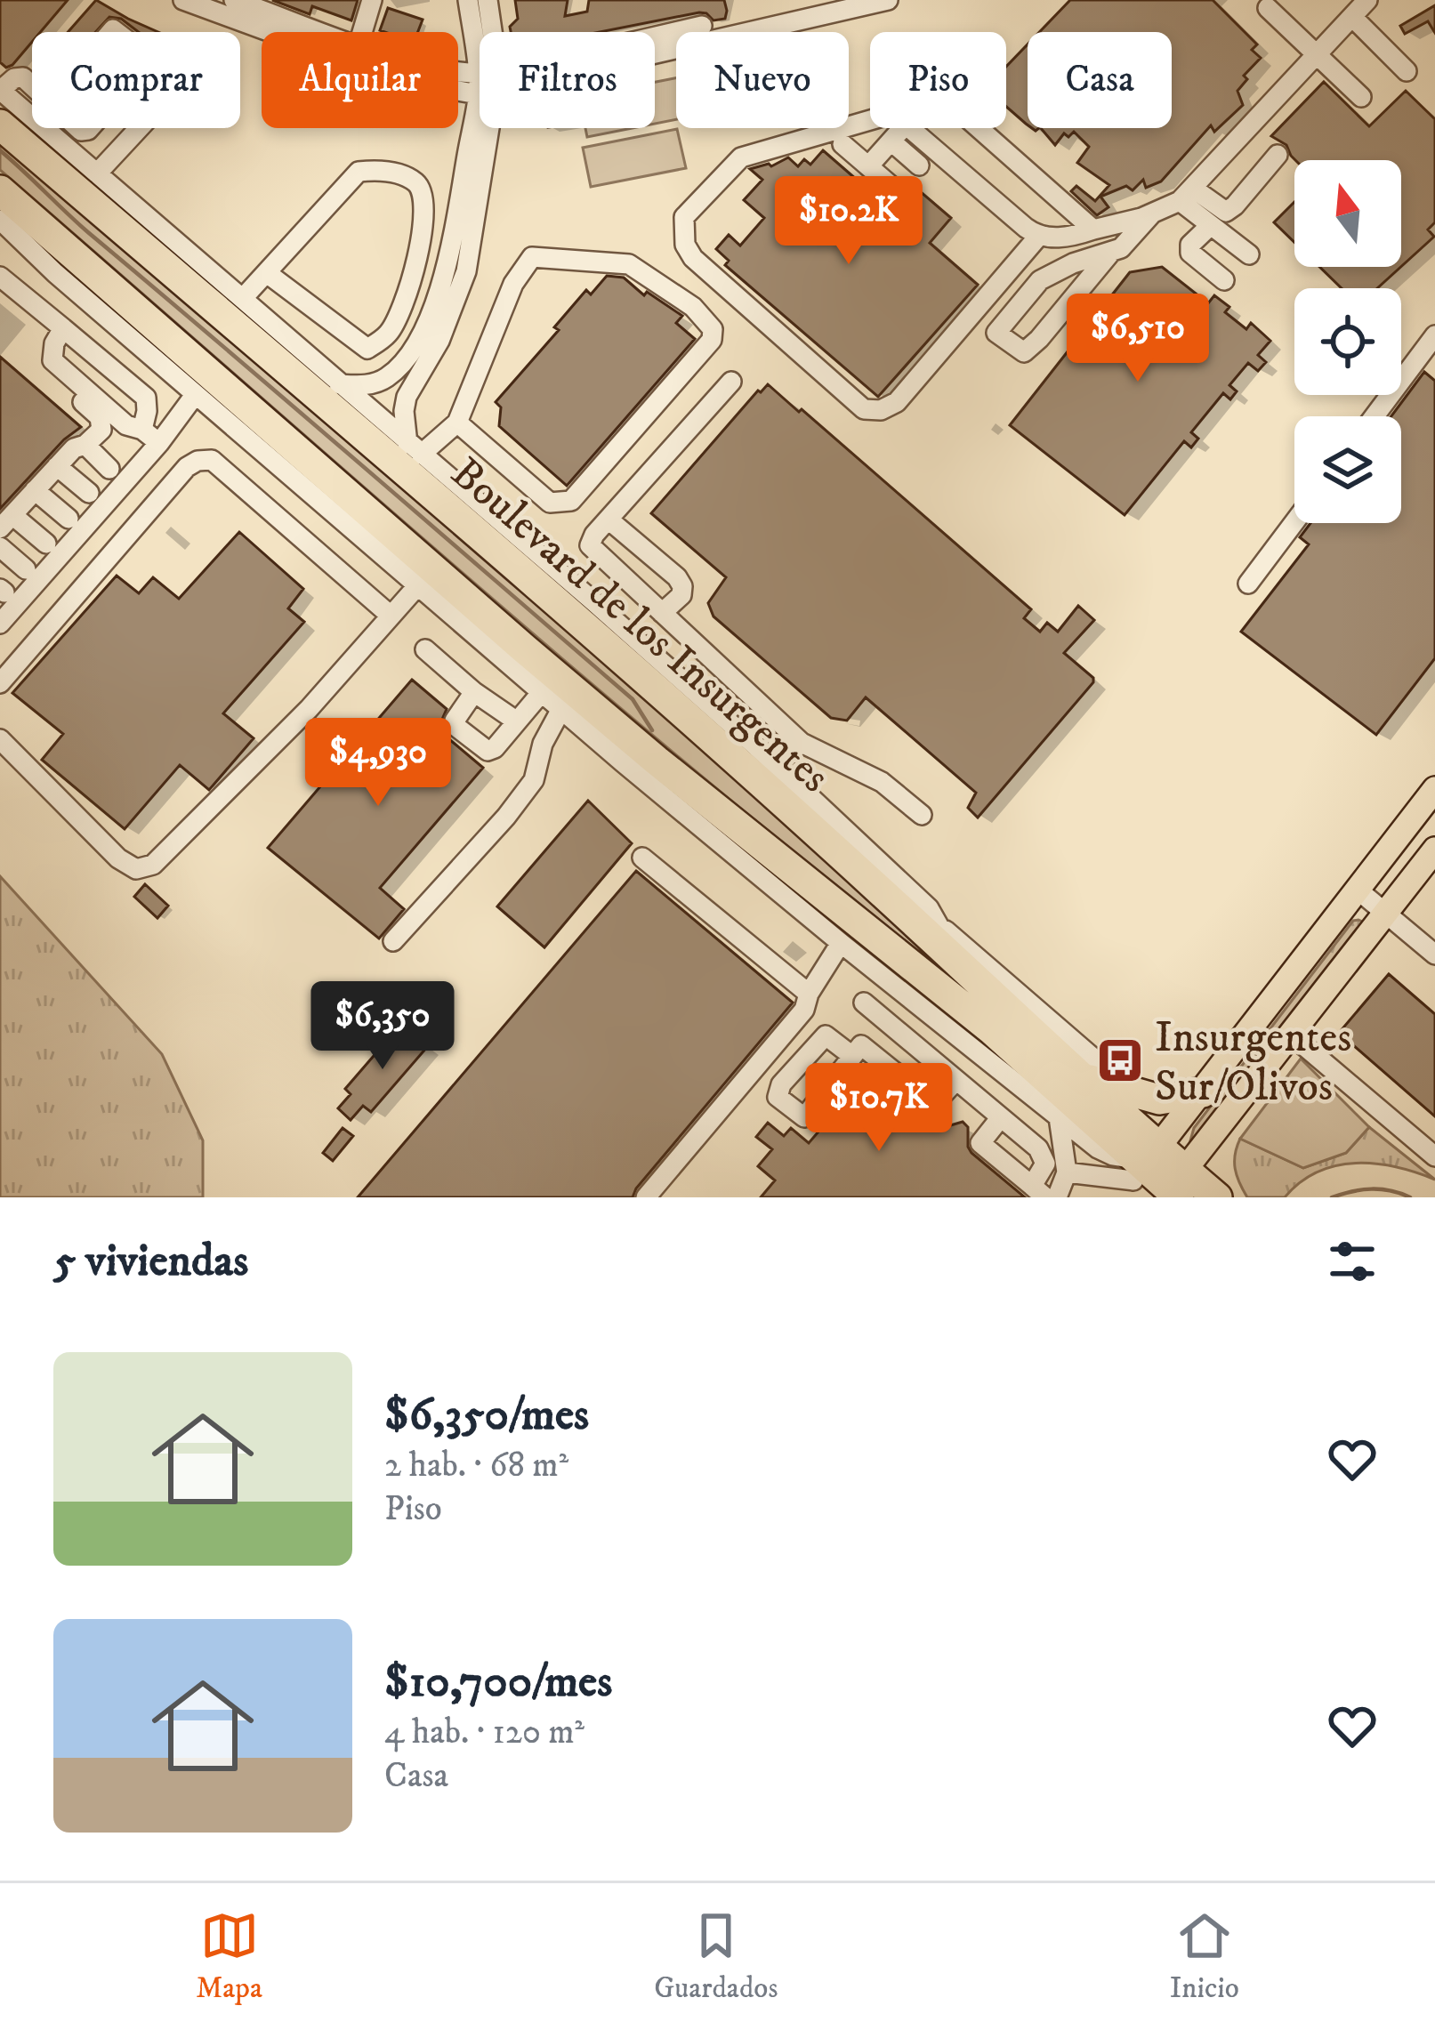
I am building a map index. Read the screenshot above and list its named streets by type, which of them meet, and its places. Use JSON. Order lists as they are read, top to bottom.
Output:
{
  "streets": {
    "highway": ["Boulevard de los Insurgentes"]
  },
  "places": {
    "bus stop": ["Insurgentes Sur/Olivos"]
  },
  "north": "top",
  "page": {
    "chip": [
      "Comprar",
      "Alquilar",
      "Filtros",
      "Nuevo",
      "Piso",
      "Casa"
    ],
    "price": [
      "$10.2K",
      "$6,510",
      "$4,930",
      "$6,350",
      "$10.7K"
    ],
    "heading": "5 viviendas",
    "list": [
      {
        "name": "$6,350/mes",
        "note": "2 hab. · 68 m² · Piso"
      },
      {
        "name": "$10,700/mes",
        "note": "4 hab. · 120 m² · Casa"
      }
    ],
    "tabs": ["Mapa", "Guardados", "Inicio"]
  }
}
